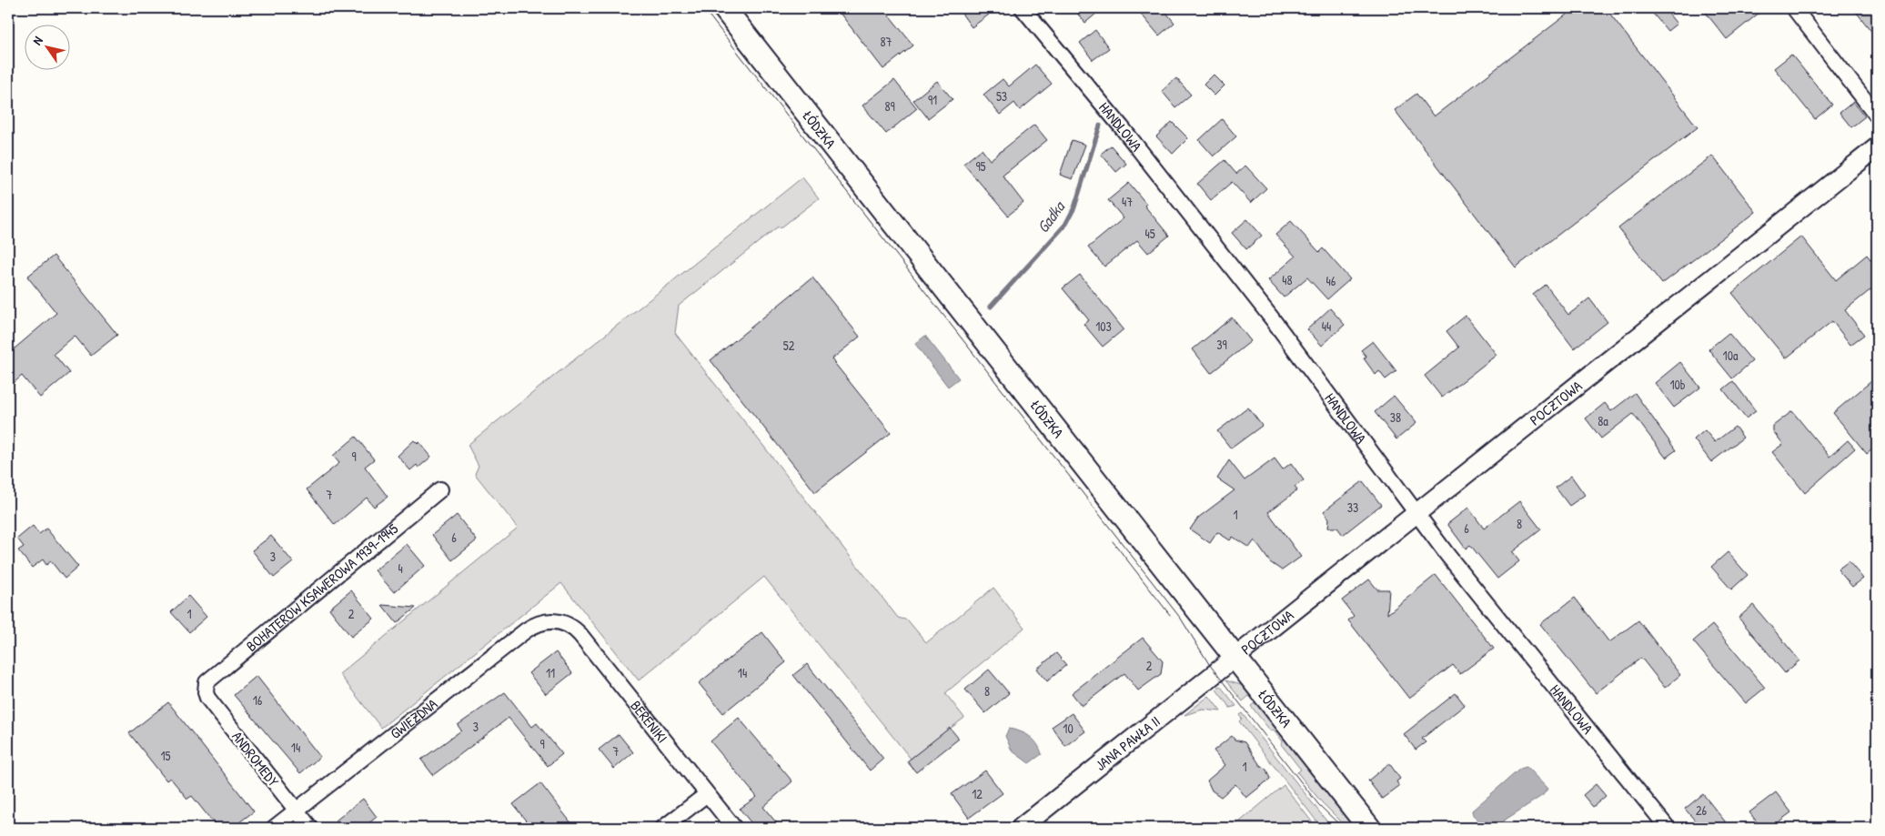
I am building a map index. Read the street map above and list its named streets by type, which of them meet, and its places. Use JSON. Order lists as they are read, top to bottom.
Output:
{
  "streets": {
    "main road": ["ŁÓDZKA"],
    "street": [
      "HANDLOWA",
      "POCZTOWA",
      "BOHATERÓW KSAWEROWA 1939-1945",
      "GWIEZDNA",
      "BERENIKI",
      "JANA PAWŁA II",
      "ANDROMEDY"
    ]
  },
  "crossings": [
    ["HANDLOWA", "POCZTOWA"],
    ["ŁÓDZKA", "POCZTOWA"],
    ["ŁÓDZKA", "JANA PAWŁA II"],
    ["POCZTOWA", "JANA PAWŁA II"],
    ["BOHATERÓW KSAWEROWA 1939-1945", "ANDROMEDY"],
    ["GWIEZDNA", "BERENIKI"],
    ["GWIEZDNA", "ANDROMEDY"]
  ],
  "water": ["Gadka"],
  "house_numbers": [
    "87",
    "53",
    "91",
    "89",
    "95",
    "47",
    "45",
    "48",
    "46",
    "103",
    "44",
    "39",
    "52",
    "10a",
    "10b",
    "38",
    "8a",
    "9",
    "7",
    "33",
    "1",
    "8",
    "6",
    "6",
    "3",
    "4",
    "1",
    "2",
    "2",
    "11",
    "14",
    "8",
    "16",
    "3",
    "10",
    "9",
    "14",
    "7",
    "15",
    "1",
    "12",
    "26"
  ],
  "north": "top left"
}
